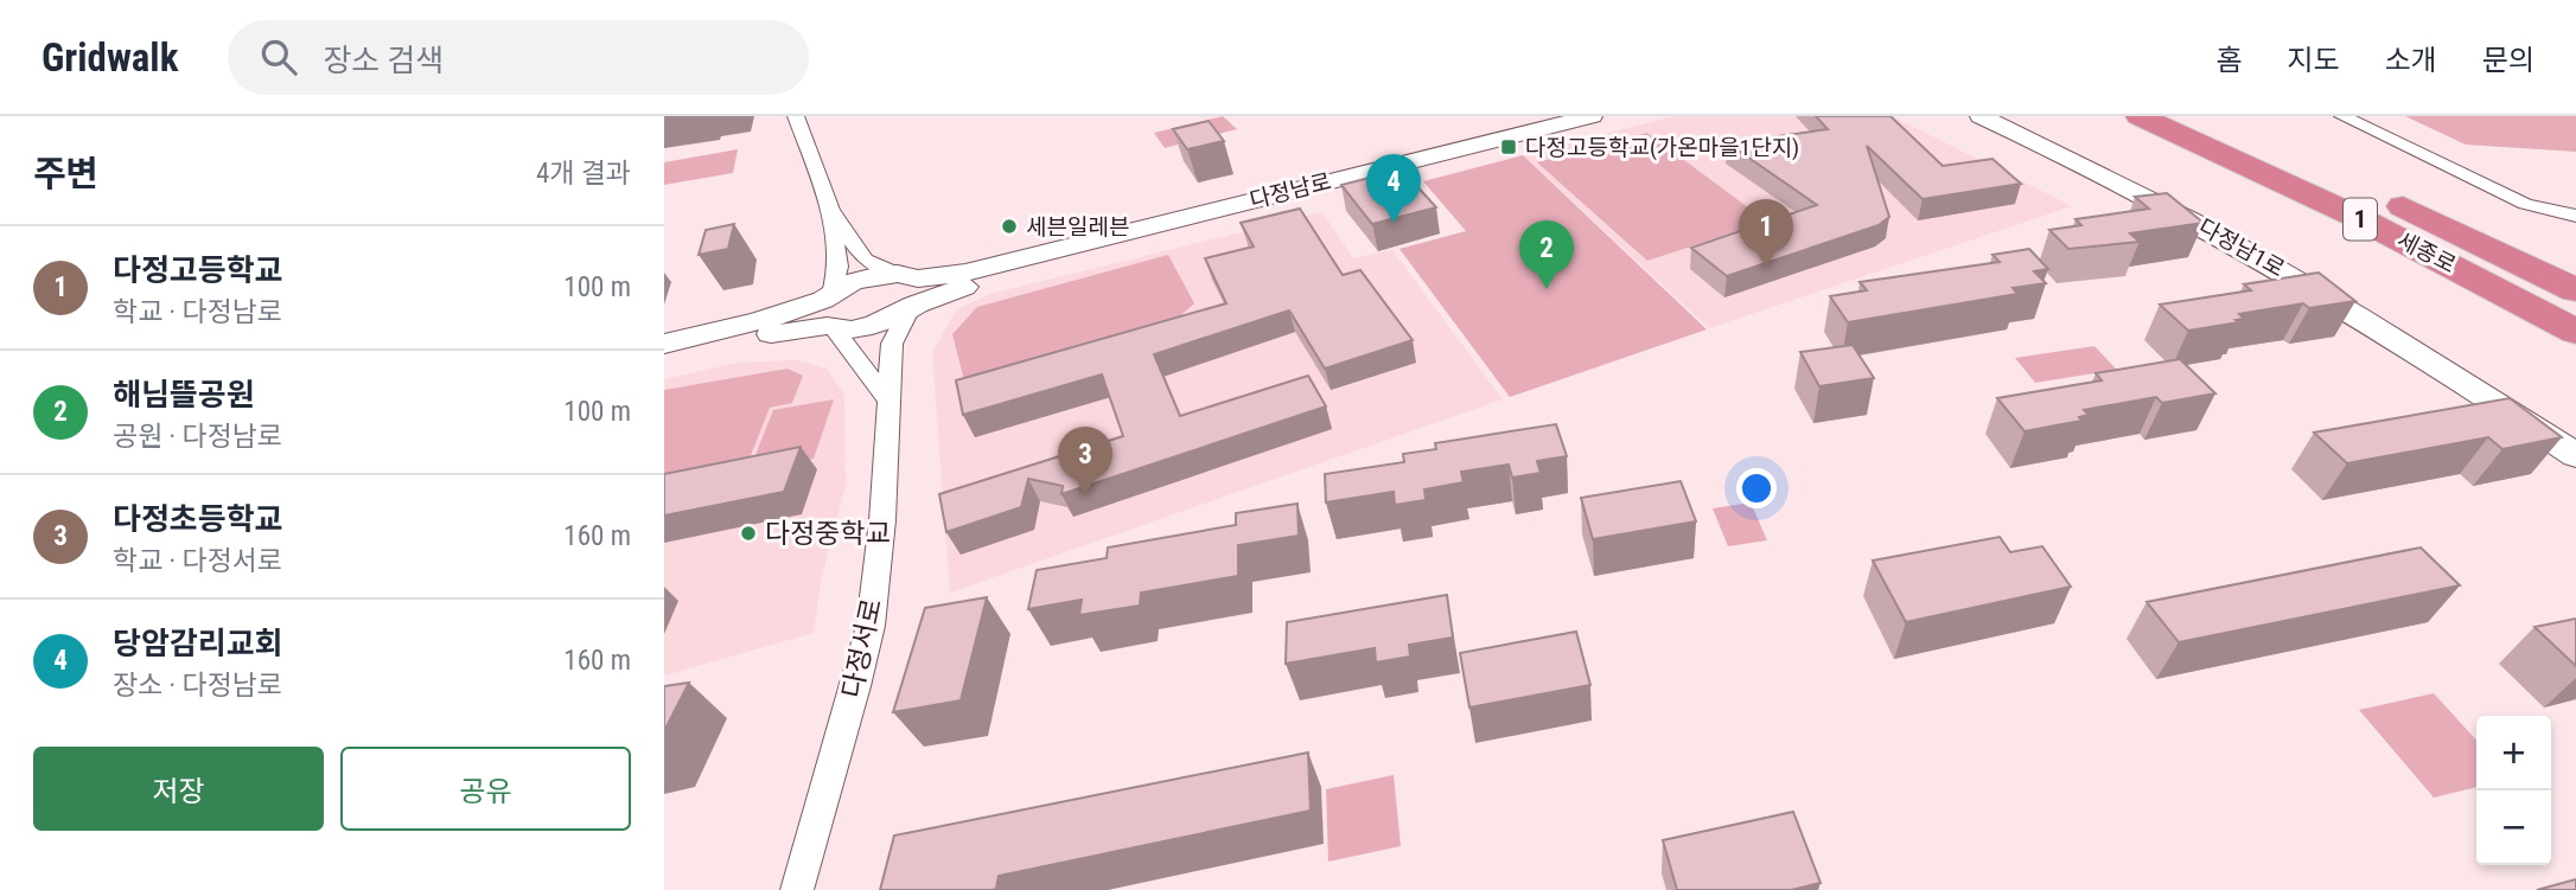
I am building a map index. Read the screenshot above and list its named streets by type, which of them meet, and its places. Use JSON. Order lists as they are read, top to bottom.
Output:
{
  "streets": {
    "highway": ["1", "세종로"],
    "street": ["다정남로", "다정남1로", "다정서로"]
  },
  "crossings": [
    ["다정남로", "다정서로"]
  ],
  "places": {
    "transit": ["다정고등학교(가온마을1단지)"],
    "other": ["세븐일레븐", "다정중학교"]
  },
  "page": {
    "header": "Gridwalk",
    "search": "장소 검색",
    "nav": [
      "홈",
      "지도",
      "소개",
      "문의"
    ],
    "heading": ["주변", "4개 결과"],
    "pins": [
      "4",
      "1",
      "2",
      "3"
    ],
    "list": [
      {
        "mark": "1",
        "name": "다정고등학교",
        "note": "학교 · 다정남로",
        "value": "100 m"
      },
      {
        "mark": "2",
        "name": "해님뜰공원",
        "note": "공원 · 다정남로",
        "value": "100 m"
      },
      {
        "mark": "3",
        "name": "다정초등학교",
        "note": "학교 · 다정서로",
        "value": "160 m"
      },
      {
        "mark": "4",
        "name": "당암감리교회",
        "note": "장소 · 다정남로",
        "value": "160 m"
      }
    ],
    "map_buttons": ["+", "−"],
    "buttons": ["저장", "공유"]
  }
}
